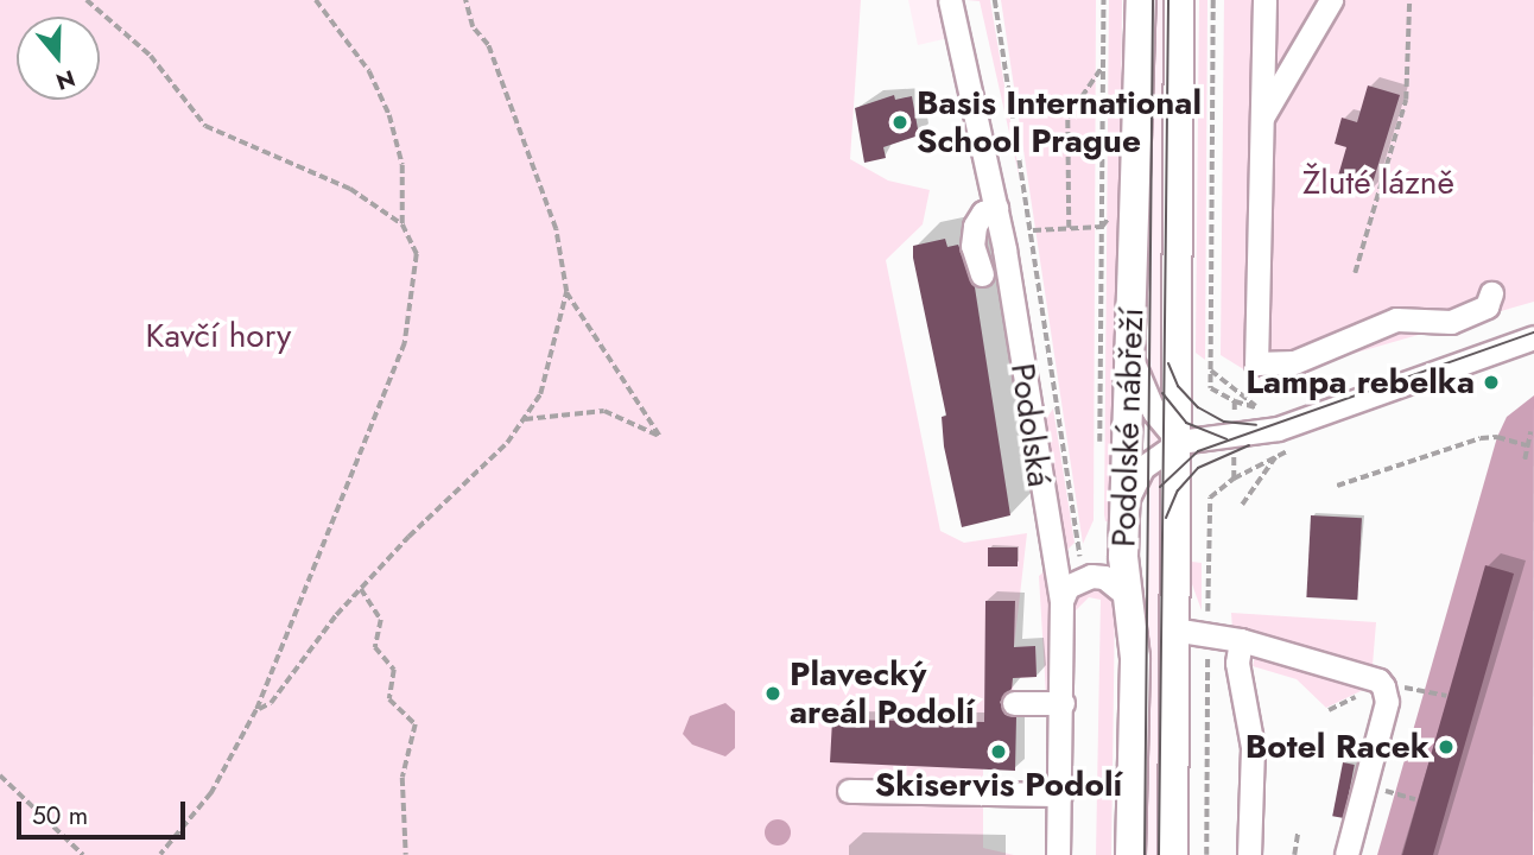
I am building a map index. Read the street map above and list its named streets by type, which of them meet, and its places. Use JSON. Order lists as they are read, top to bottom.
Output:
{
  "streets": {
    "main road": ["Podolské nábřeží"],
    "street": ["Podolská"]
  },
  "parks": ["Žluté lázně", "Kavčí hory"],
  "places": [
    "Basis International School Prague",
    "Lampa rebelka",
    "Plavecký areál Podolí",
    "Botel Racek",
    "Skiservis Podolí"
  ],
  "scale_bar": "50 m",
  "north": "bottom"
}
